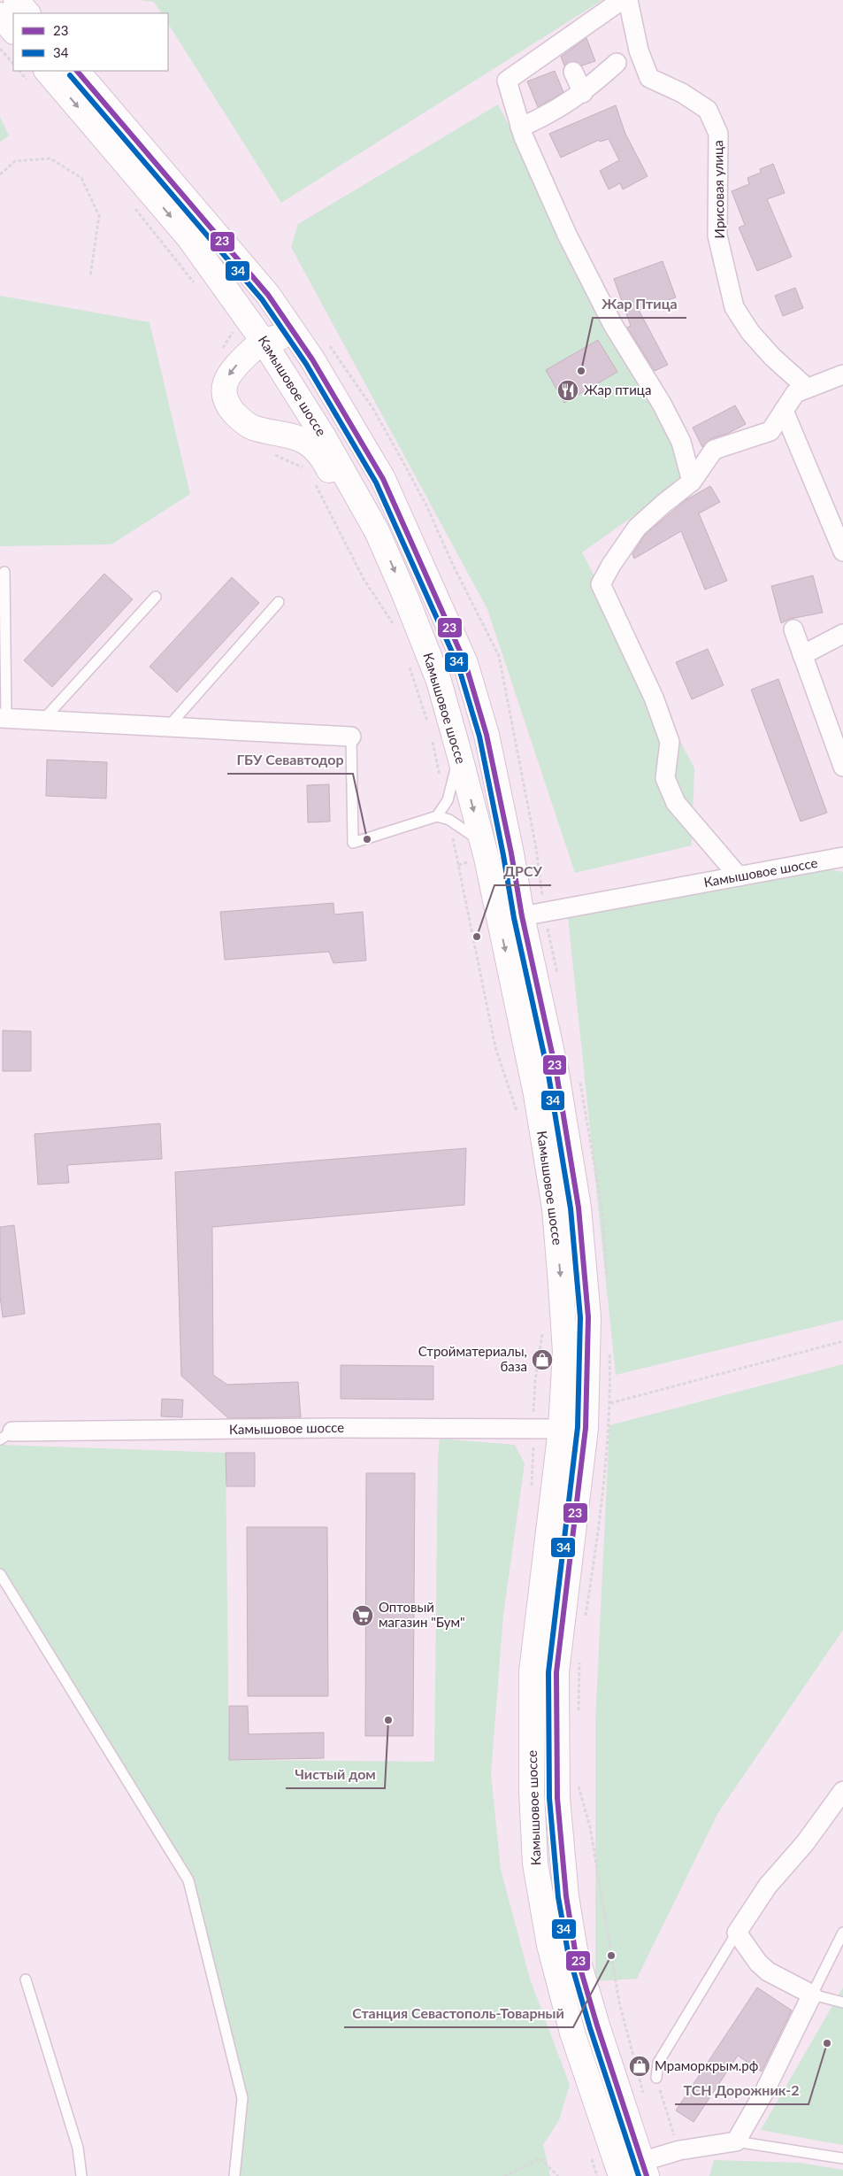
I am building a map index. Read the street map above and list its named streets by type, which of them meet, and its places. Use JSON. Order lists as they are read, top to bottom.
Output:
{
  "streets": {
    "main road": ["Камышовое шоссе"],
    "street": ["Ирисовая улица"]
  },
  "places": {
    "other": [
      "Жар Птица",
      "ГБУ Севавтодор",
      "ДРСУ",
      "Чистый дом",
      "Станция Севастополь-Товарный",
      "ТСН Дорожник-2"
    ],
    "restaurant": ["Жар птица"],
    "shop": ["Стройматериалы, база", "Мраморкрым.рф"],
    "supermarket": ["Оптовый магазин \"Бум\""]
  },
  "lines": ["transit line 23", "transit line 34"],
  "legend": ["23", "34"]
}
